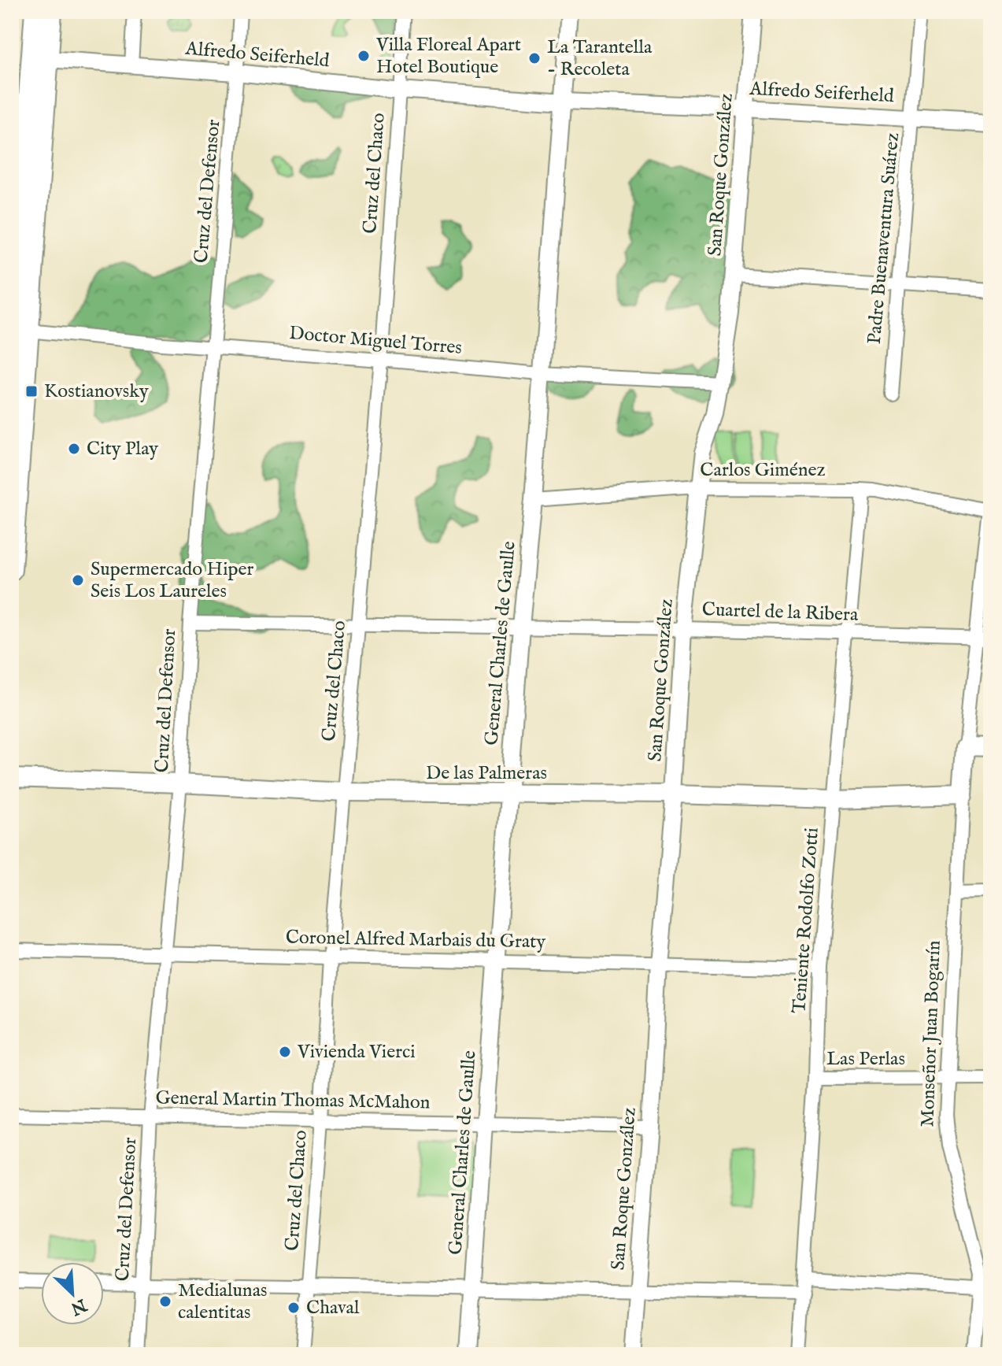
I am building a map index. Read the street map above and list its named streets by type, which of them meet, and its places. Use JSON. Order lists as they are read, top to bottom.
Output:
{
  "streets": {
    "main road": ["De las Palmeras", "Monseñor Juan Bogarín"],
    "street": [
      "Alfredo Seiferheld",
      "Cruz del Chaco",
      "San Roque González",
      "Cruz del Defensor",
      "Padre Buenaventura Suárez",
      "Doctor Miguel Torres",
      "Carlos Giménez",
      "Cuartel de la Ribera",
      "General Charles de Gaulle",
      "Teniente Rodolfo Zotti",
      "Coronel Alfred Marbais du Graty",
      "Las Perlas",
      "General Martin Thomas McMahon"
    ]
  },
  "crossings": [
    ["Alfredo Seiferheld", "Cruz del Chaco"],
    ["Alfredo Seiferheld", "San Roque González"],
    ["Alfredo Seiferheld", "Cruz del Defensor"],
    ["Alfredo Seiferheld", "Padre Buenaventura Suárez"],
    ["Alfredo Seiferheld", "General Charles de Gaulle"],
    ["Cruz del Chaco", "Doctor Miguel Torres"],
    ["Cruz del Chaco", "Cuartel de la Ribera"],
    ["Cruz del Chaco", "De las Palmeras"],
    ["Cruz del Chaco", "Coronel Alfred Marbais du Graty"],
    ["Cruz del Chaco", "General Martin Thomas McMahon"],
    ["San Roque González", "Doctor Miguel Torres"],
    ["San Roque González", "Carlos Giménez"],
    ["San Roque González", "Cuartel de la Ribera"],
    ["San Roque González", "De las Palmeras"],
    ["San Roque González", "Coronel Alfred Marbais du Graty"],
    ["San Roque González", "General Martin Thomas McMahon"],
    ["Cruz del Defensor", "Doctor Miguel Torres"],
    ["Cruz del Defensor", "Cuartel de la Ribera"],
    ["Cruz del Defensor", "De las Palmeras"],
    ["Cruz del Defensor", "Coronel Alfred Marbais du Graty"],
    ["Cruz del Defensor", "General Martin Thomas McMahon"],
    ["Doctor Miguel Torres", "General Charles de Gaulle"],
    ["Carlos Giménez", "General Charles de Gaulle"],
    ["Carlos Giménez", "Teniente Rodolfo Zotti"],
    ["Carlos Giménez", "Monseñor Juan Bogarín"],
    ["Cuartel de la Ribera", "General Charles de Gaulle"],
    ["Cuartel de la Ribera", "Teniente Rodolfo Zotti"],
    ["Cuartel de la Ribera", "Monseñor Juan Bogarín"],
    ["General Charles de Gaulle", "De las Palmeras"],
    ["General Charles de Gaulle", "Coronel Alfred Marbais du Graty"],
    ["General Charles de Gaulle", "General Martin Thomas McMahon"],
    ["De las Palmeras", "Teniente Rodolfo Zotti"],
    ["De las Palmeras", "Monseñor Juan Bogarín"],
    ["Teniente Rodolfo Zotti", "Coronel Alfred Marbais du Graty"],
    ["Teniente Rodolfo Zotti", "Las Perlas"],
    ["Monseñor Juan Bogarín", "Las Perlas"]
  ],
  "places": {
    "other": [
      "Villa Floreal Apart Hotel Boutique",
      "La Tarantella - Recoleta",
      "City Play",
      "Supermercado Hiper Seis Los Laureles",
      "Vivienda Vierci",
      "Medialunas calentitas",
      "Chaval"
    ],
    "transit": ["Kostianovsky"]
  },
  "north": "bottom right"
}
